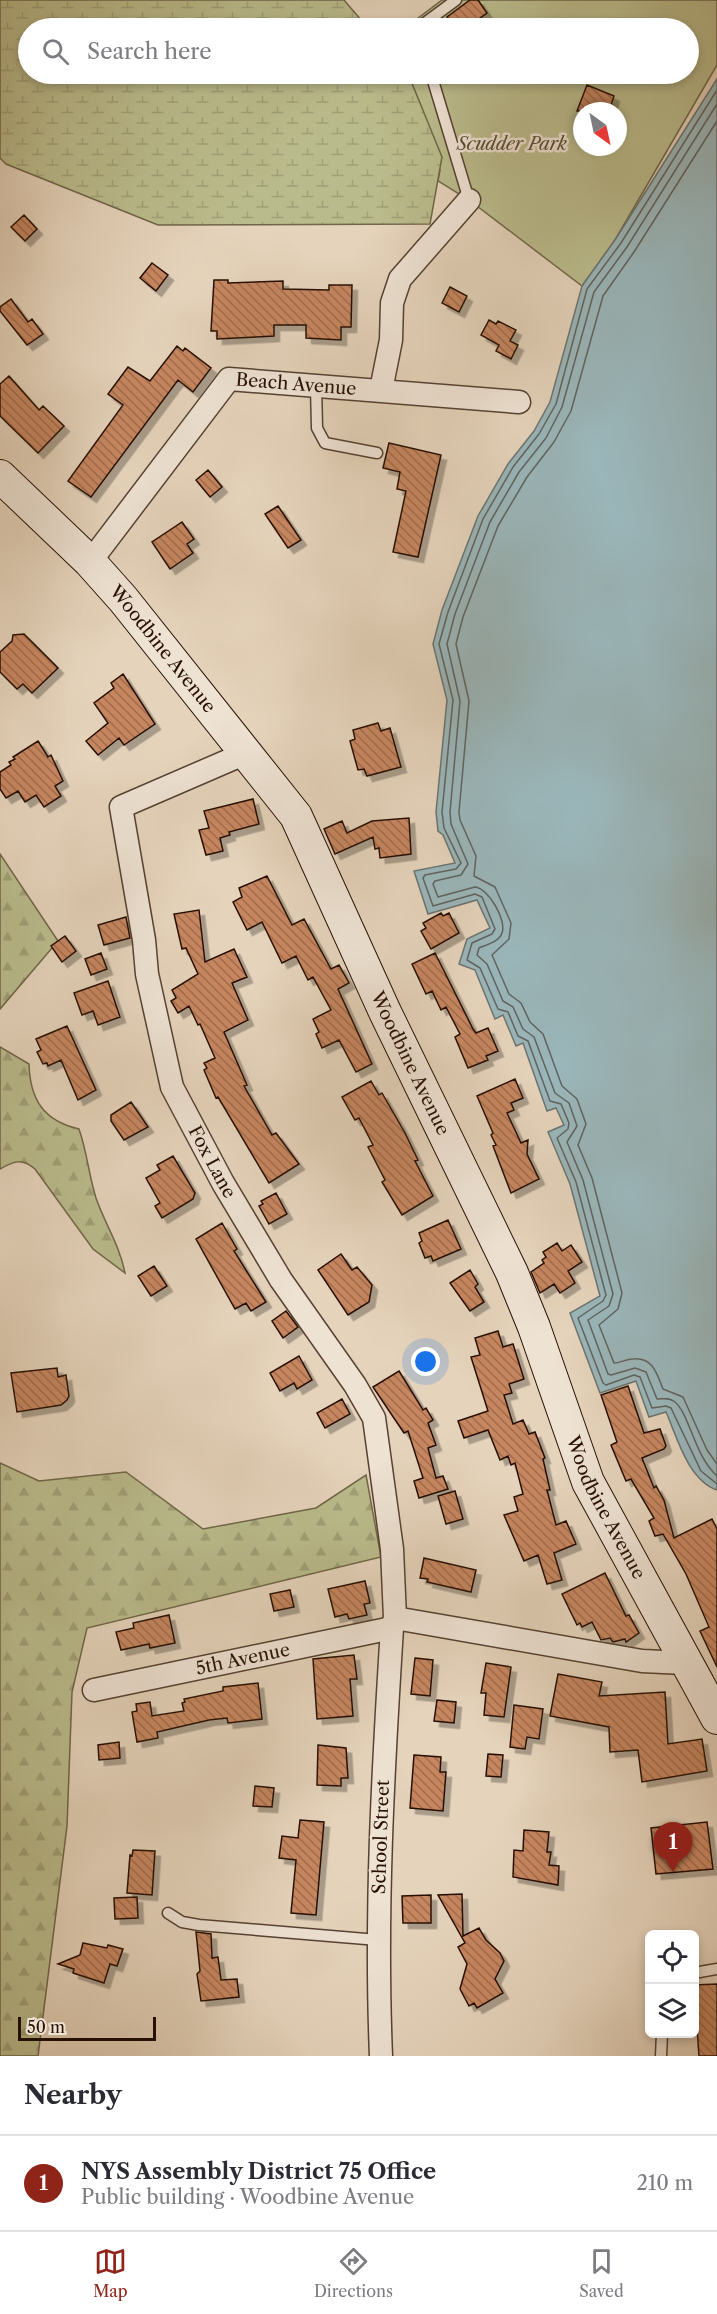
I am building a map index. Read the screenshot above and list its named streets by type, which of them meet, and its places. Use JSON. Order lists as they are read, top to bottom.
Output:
{
  "streets": {
    "main road": ["Woodbine Avenue"],
    "street": [
      "Beach Avenue",
      "Fox Lane",
      "5th Avenue",
      "School Street"
    ]
  },
  "crossings": [
    ["Beach Avenue", "Woodbine Avenue"],
    ["Woodbine Avenue", "Fox Lane"],
    ["Woodbine Avenue", "5th Avenue"],
    ["Fox Lane", "5th Avenue"],
    ["Fox Lane", "School Street"],
    ["5th Avenue", "School Street"]
  ],
  "parks": ["Scudder Park"],
  "scale_bar": "50 m",
  "north": "bottom right",
  "page": {
    "search": "Search here",
    "pins": "1",
    "scale": "50 m",
    "heading": "Nearby",
    "list": [
      {
        "mark": "1",
        "name": "NYS Assembly District 75 Office",
        "note": "Public building · Woodbine Avenue",
        "value": "210 m"
      }
    ],
    "nav": ["Map", "Directions", "Saved"]
  }
}
